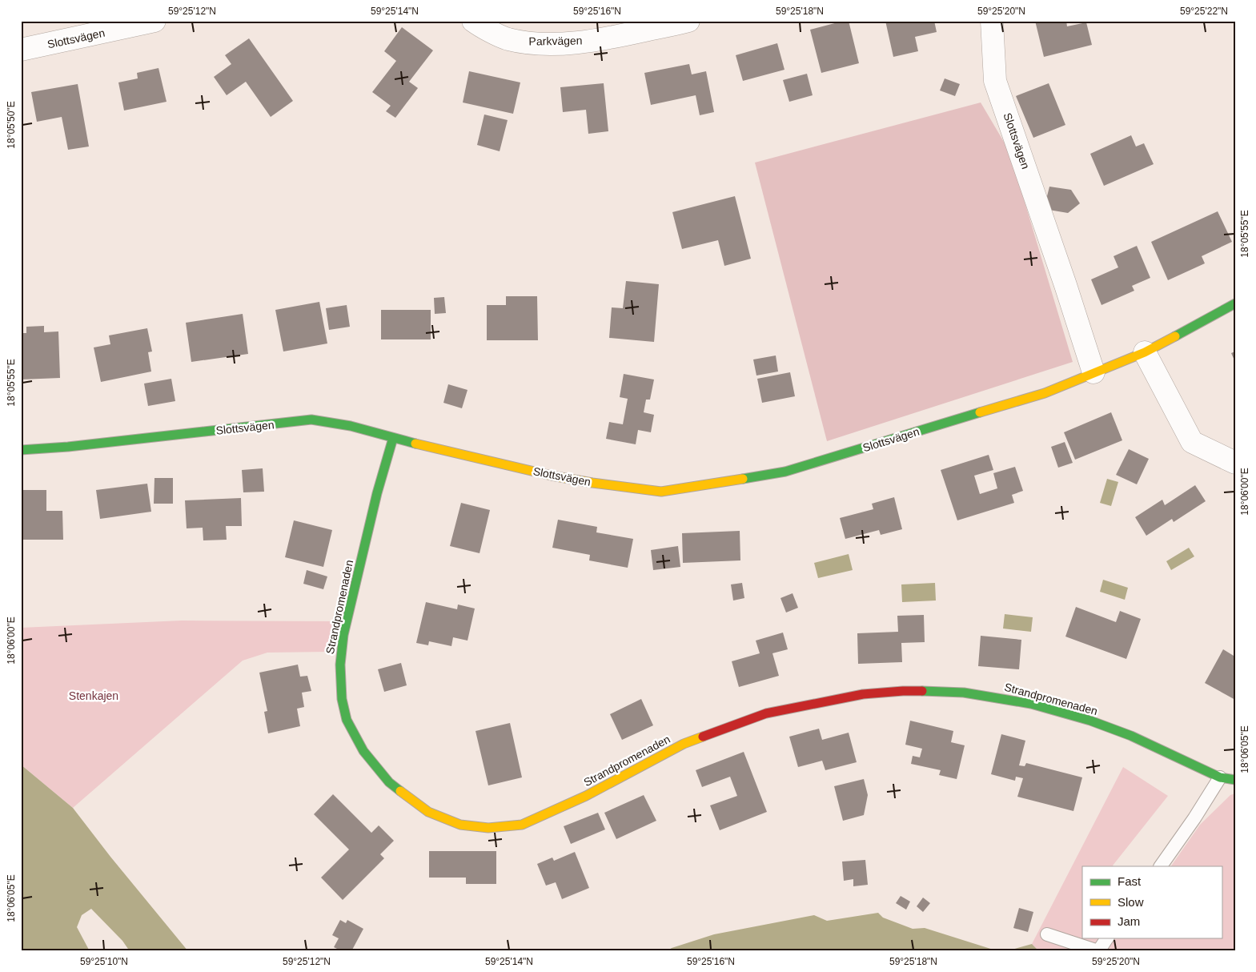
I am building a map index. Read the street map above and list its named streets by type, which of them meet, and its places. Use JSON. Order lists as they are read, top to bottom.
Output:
{
  "streets": {
    "street": ["Slottsvägen", "Parkvägen", "Strandpromenaden"]
  },
  "crossings": [
    ["Slottsvägen", "Strandpromenaden"]
  ],
  "parks": ["Stenkajen"],
  "legend": ["Fast", "Slow", "Jam"],
  "coordinates": [
    "59°25'12\"N",
    "59°25'14\"N",
    "59°25'16\"N",
    "59°25'18\"N",
    "59°25'20\"N",
    "59°25'22\"N",
    "18°05'50\"E",
    "18°05'55\"E",
    "18°06'00\"E",
    "18°06'05\"E",
    "59°25'10\"N"
  ]
}
